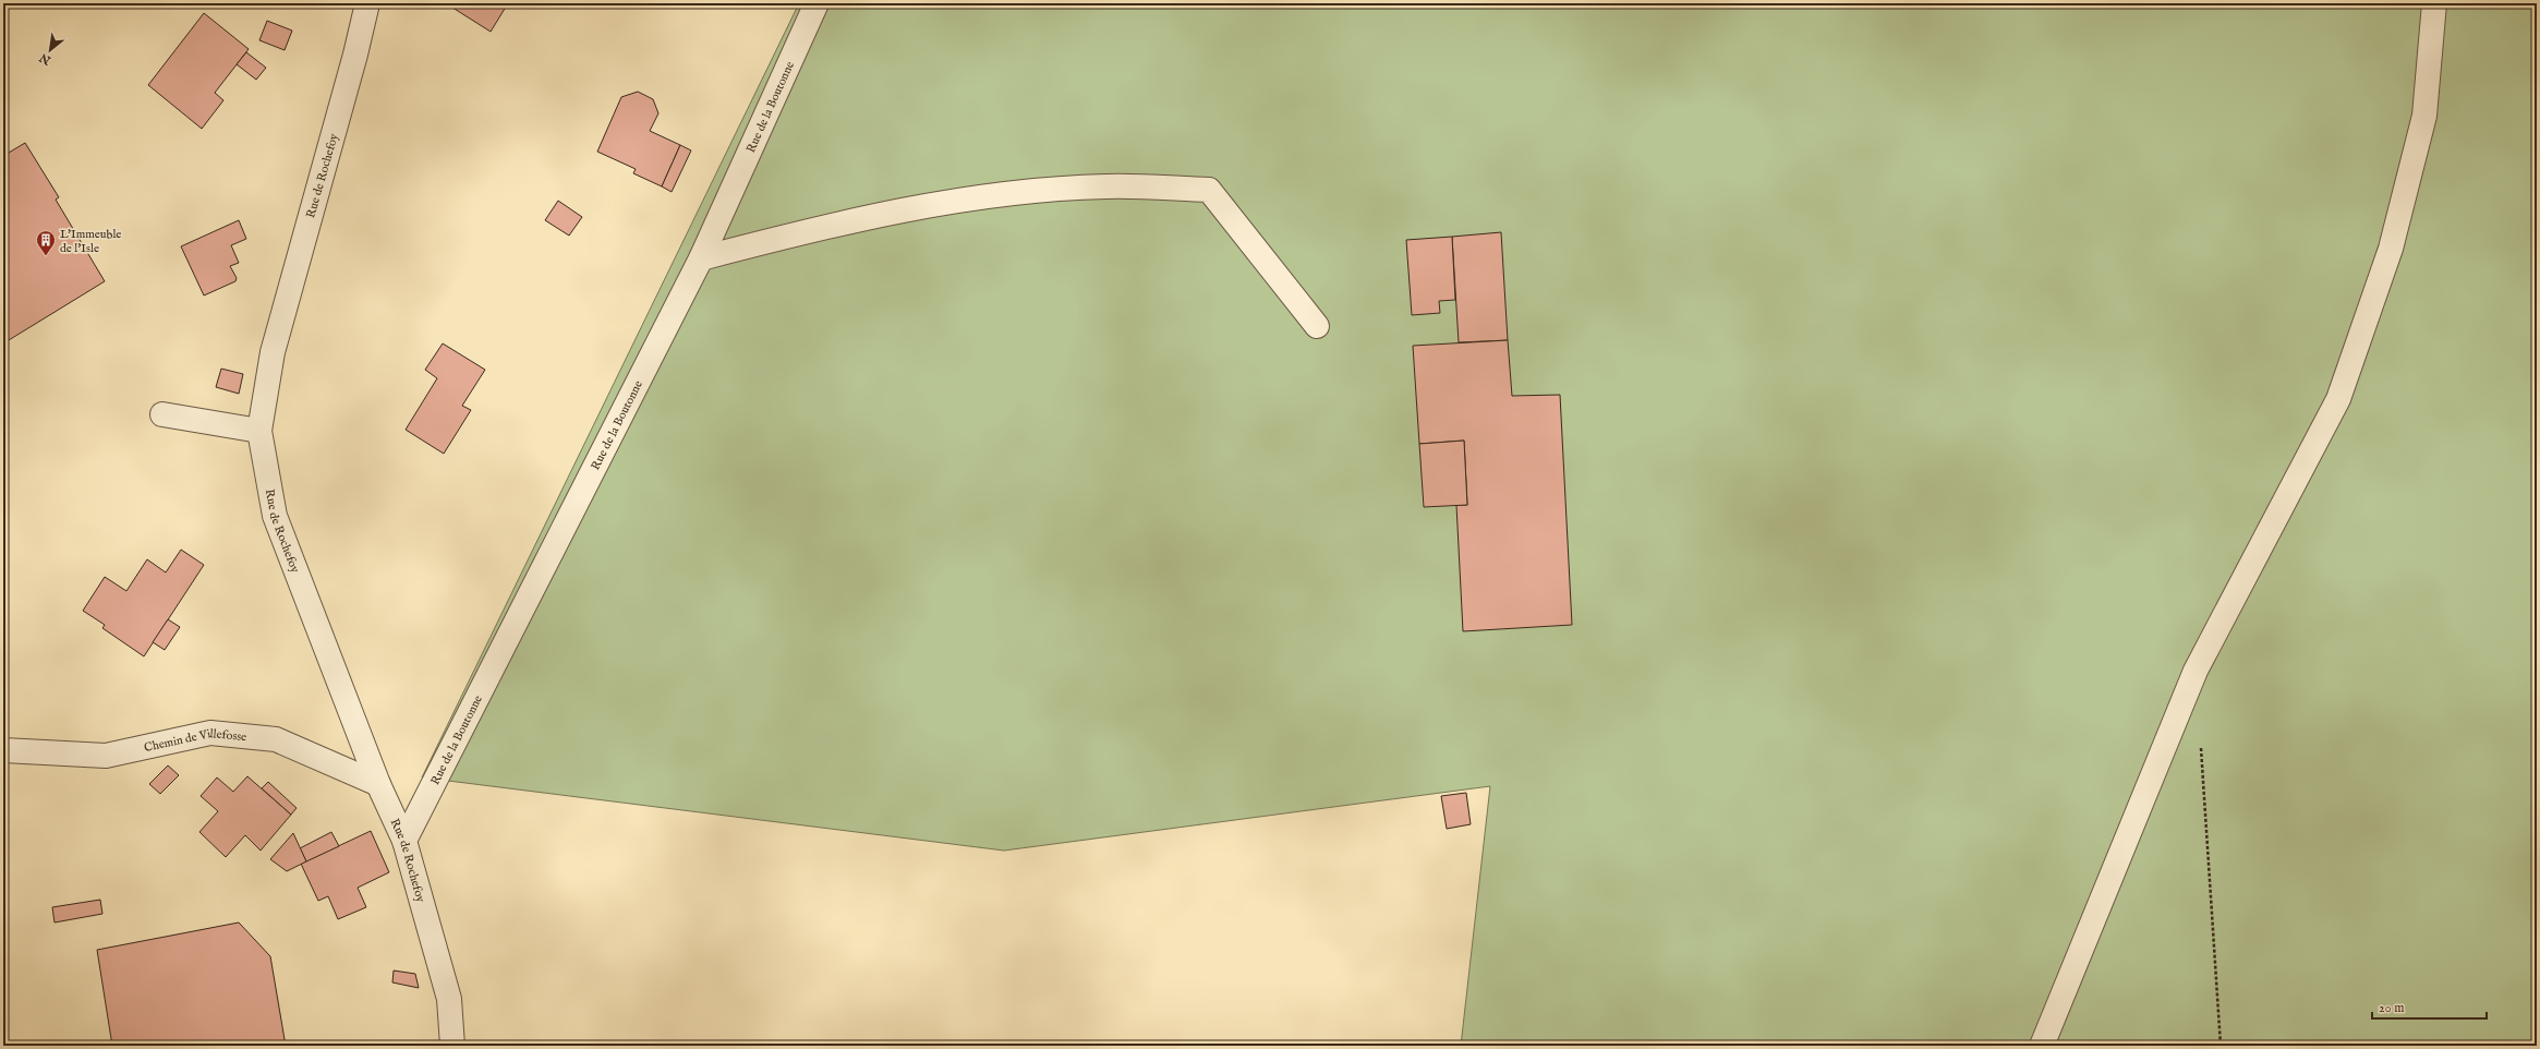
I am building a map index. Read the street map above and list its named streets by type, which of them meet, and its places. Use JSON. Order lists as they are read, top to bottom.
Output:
{
  "streets": {
    "street": ["Rue de la Boutonne", "Rue de Rochefoy", "Chemin de Villefosse"]
  },
  "crossings": [
    ["Rue de la Boutonne", "Rue de Rochefoy"],
    ["Rue de Rochefoy", "Chemin de Villefosse"]
  ],
  "places": {
    "building": ["L'Immeuble de l'Isle"]
  },
  "scale_bar": "20 m",
  "north": "bottom left"
}
